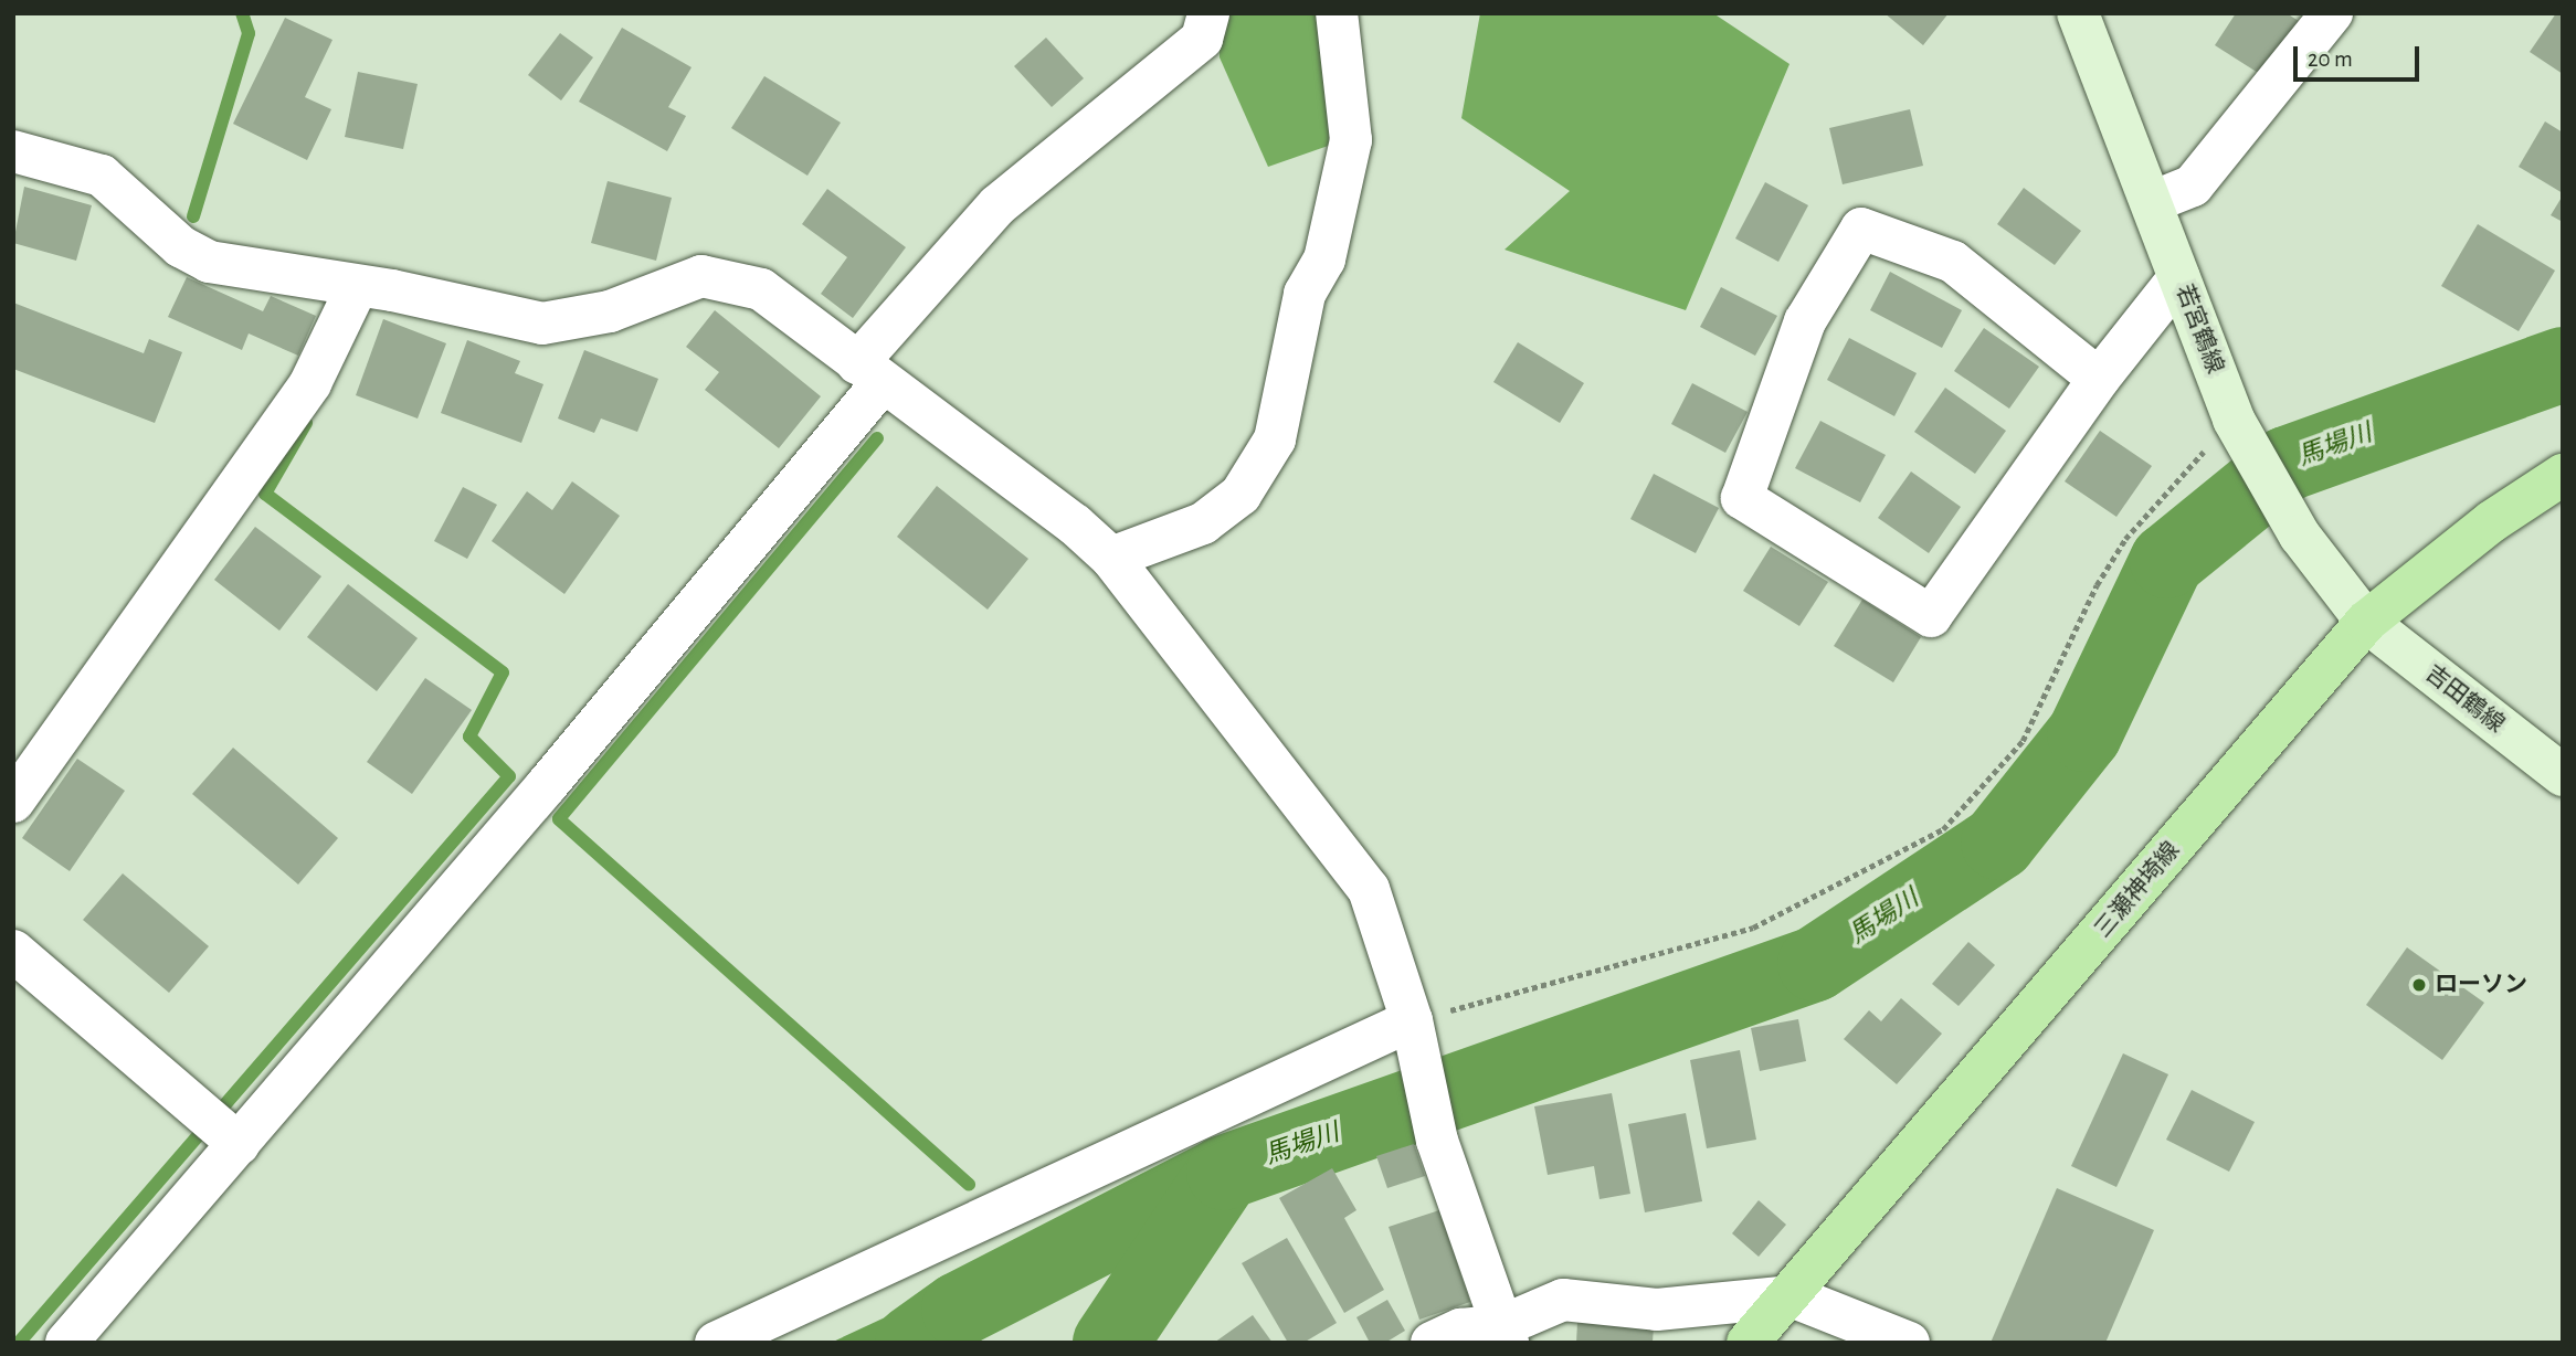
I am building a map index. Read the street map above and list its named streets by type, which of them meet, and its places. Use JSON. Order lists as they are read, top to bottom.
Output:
{
  "streets": {
    "main road": ["若宮鶴線", "吉田鶴線", "三瀬神埼線"]
  },
  "crossings": [
    ["若宮鶴線", "吉田鶴線"],
    ["若宮鶴線", "三瀬神埼線"],
    ["吉田鶴線", "三瀬神埼線"]
  ],
  "water": ["馬場川"],
  "places": ["ローソン"],
  "scale_bar": "20 m"
}
